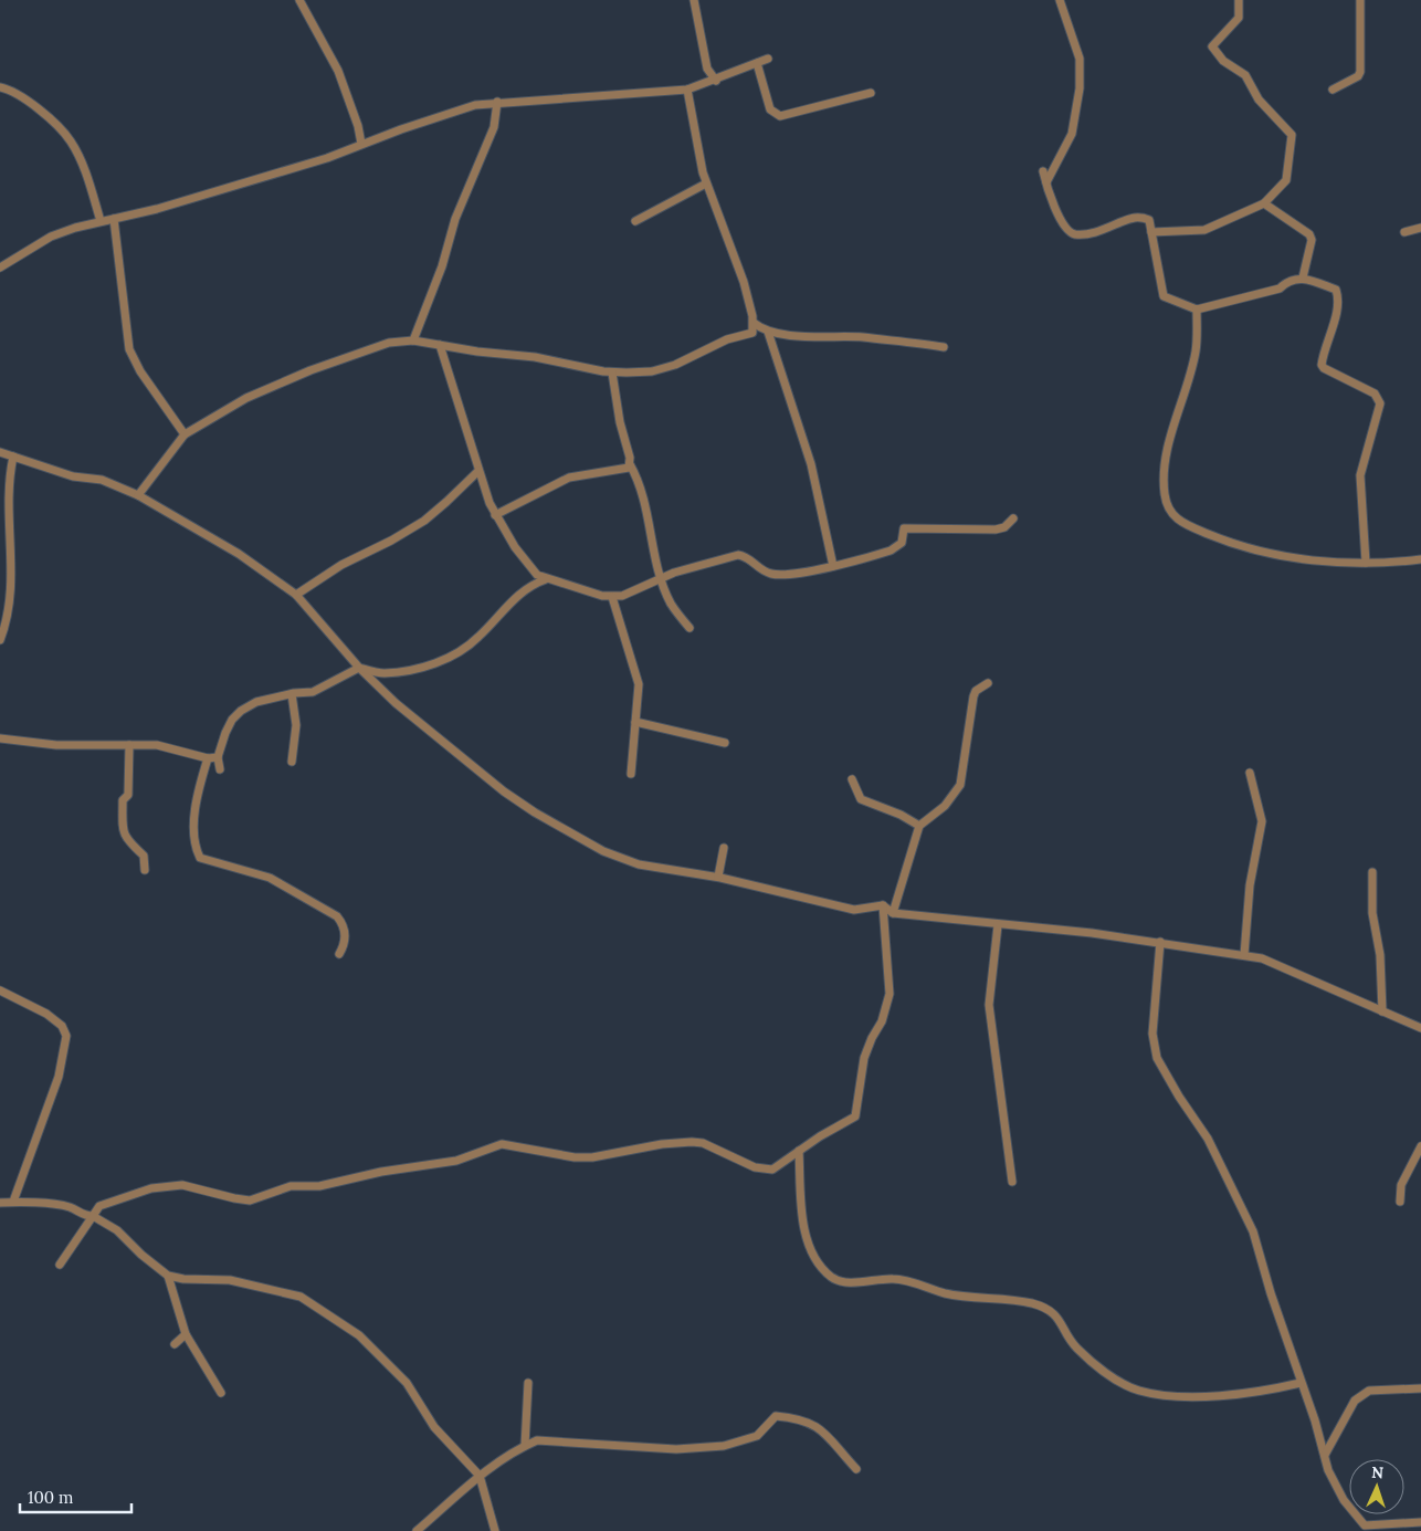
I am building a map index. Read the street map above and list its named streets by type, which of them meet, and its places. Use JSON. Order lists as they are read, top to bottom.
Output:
{
  "scale_bar": "100 m",
  "north": "top"
}
